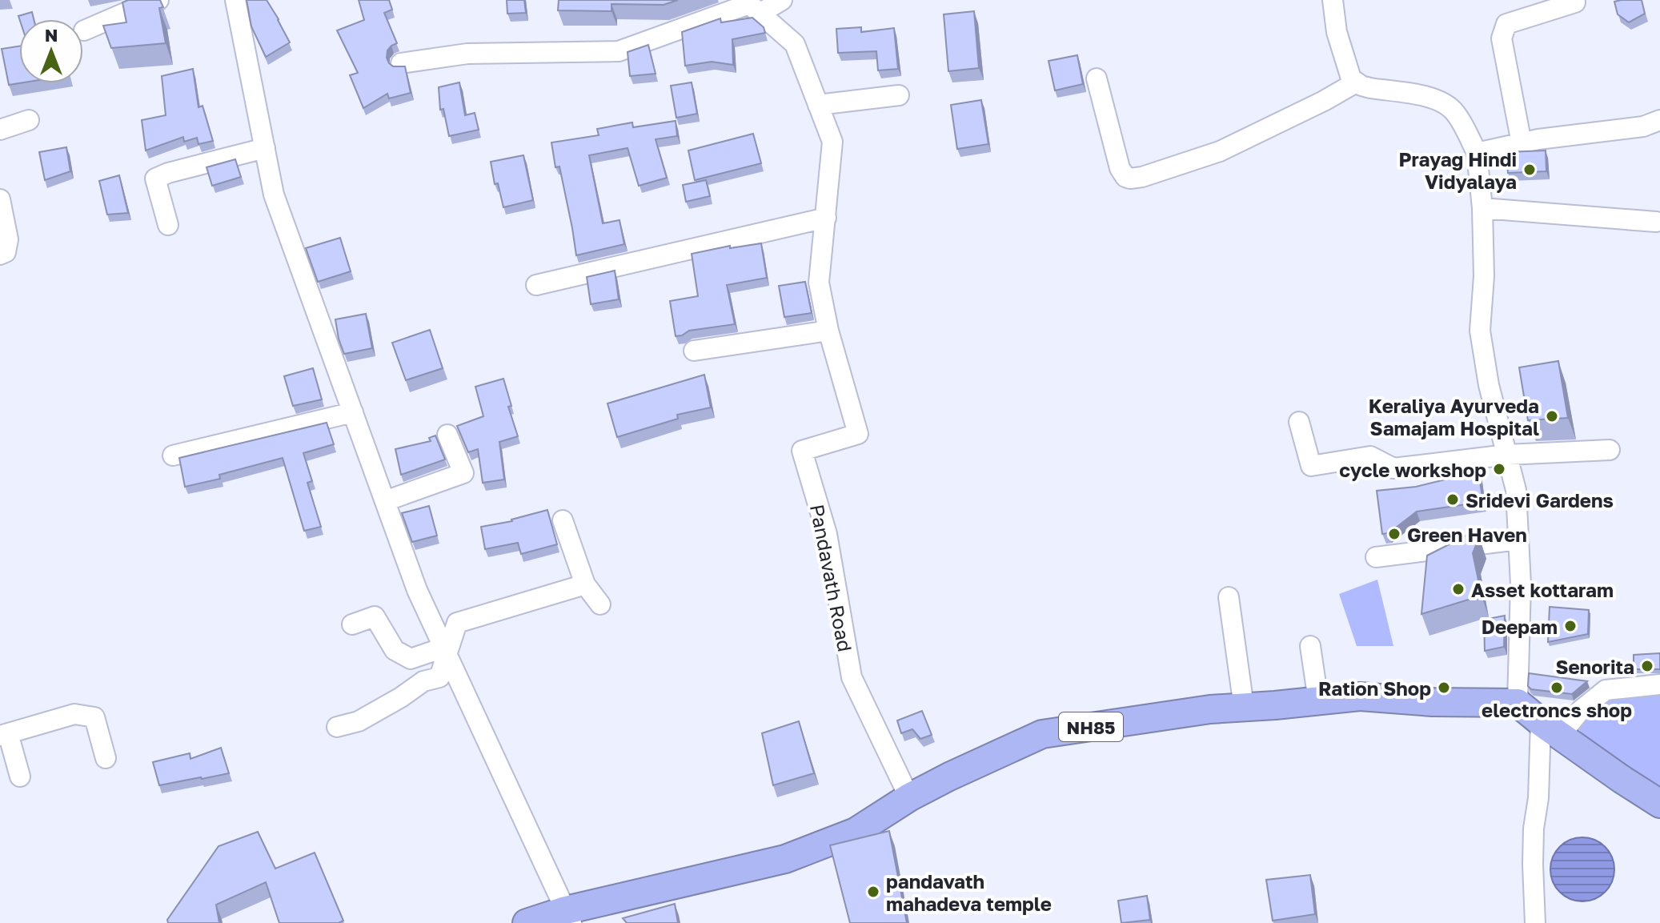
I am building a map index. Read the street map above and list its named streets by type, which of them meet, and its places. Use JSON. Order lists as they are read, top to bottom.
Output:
{
  "streets": {
    "highway": ["NH85"],
    "street": ["Pandavath Road"]
  },
  "crossings": [
    ["Pandavath Road", "NH85"]
  ],
  "places": [
    "Prayag Hindi Vidyalaya",
    "Keraliya Ayurveda Samajam Hospital",
    "cycle workshop",
    "Sridevi Gardens",
    "Green Haven",
    "Asset kottaram",
    "Deepam",
    "Senorita",
    "Ration Shop",
    "electroncs shop",
    "pandavath mahadeva temple"
  ],
  "north": "top"
}
